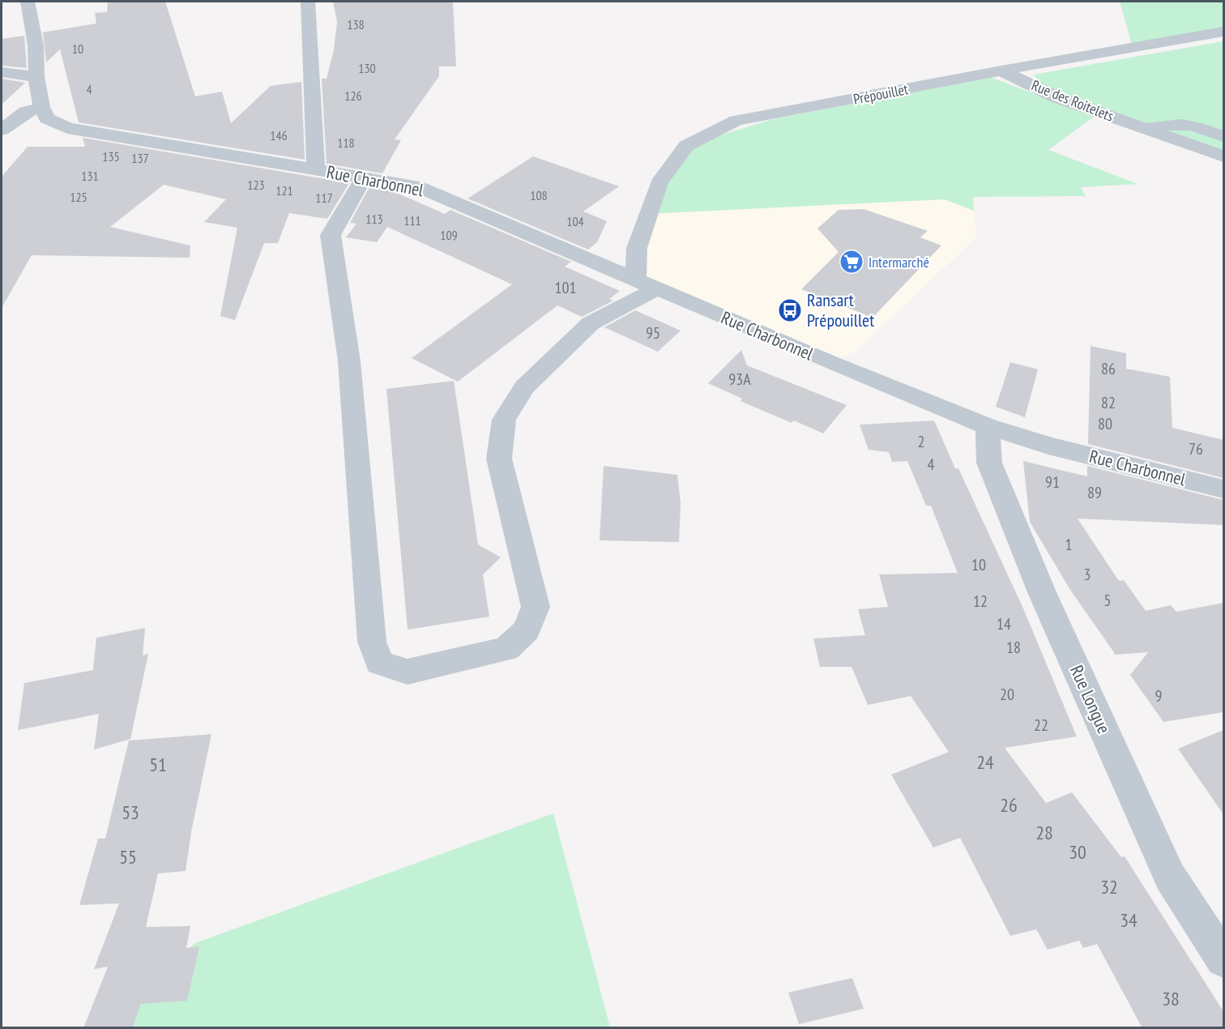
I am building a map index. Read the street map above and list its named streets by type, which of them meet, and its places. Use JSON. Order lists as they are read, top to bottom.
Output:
{
  "streets": {
    "street": [
      "Prépouillet",
      "Rue des Roitelets",
      "Rue Charbonnel",
      "Rue Longue"
    ]
  },
  "crossings": [
    ["Prépouillet", "Rue des Roitelets"],
    ["Prépouillet", "Rue Charbonnel"],
    ["Rue Charbonnel", "Rue Longue"]
  ],
  "places": {
    "supermarket": ["Intermarché"],
    "bus stop": ["Ransart Prépouillet"]
  },
  "house_numbers": [
    "138",
    "10",
    "130",
    "4",
    "126",
    "146",
    "118",
    "135",
    "137",
    "131",
    "123",
    "121",
    "108",
    "125",
    "117",
    "113",
    "111",
    "104",
    "109",
    "101",
    "95",
    "86",
    "93A",
    "82",
    "80",
    "2",
    "76",
    "4",
    "91",
    "89",
    "1",
    "10",
    "3",
    "5",
    "12",
    "14",
    "18",
    "20",
    "9",
    "22",
    "24",
    "51",
    "26",
    "53",
    "28",
    "30",
    "55",
    "32",
    "34",
    "38"
  ]
}
